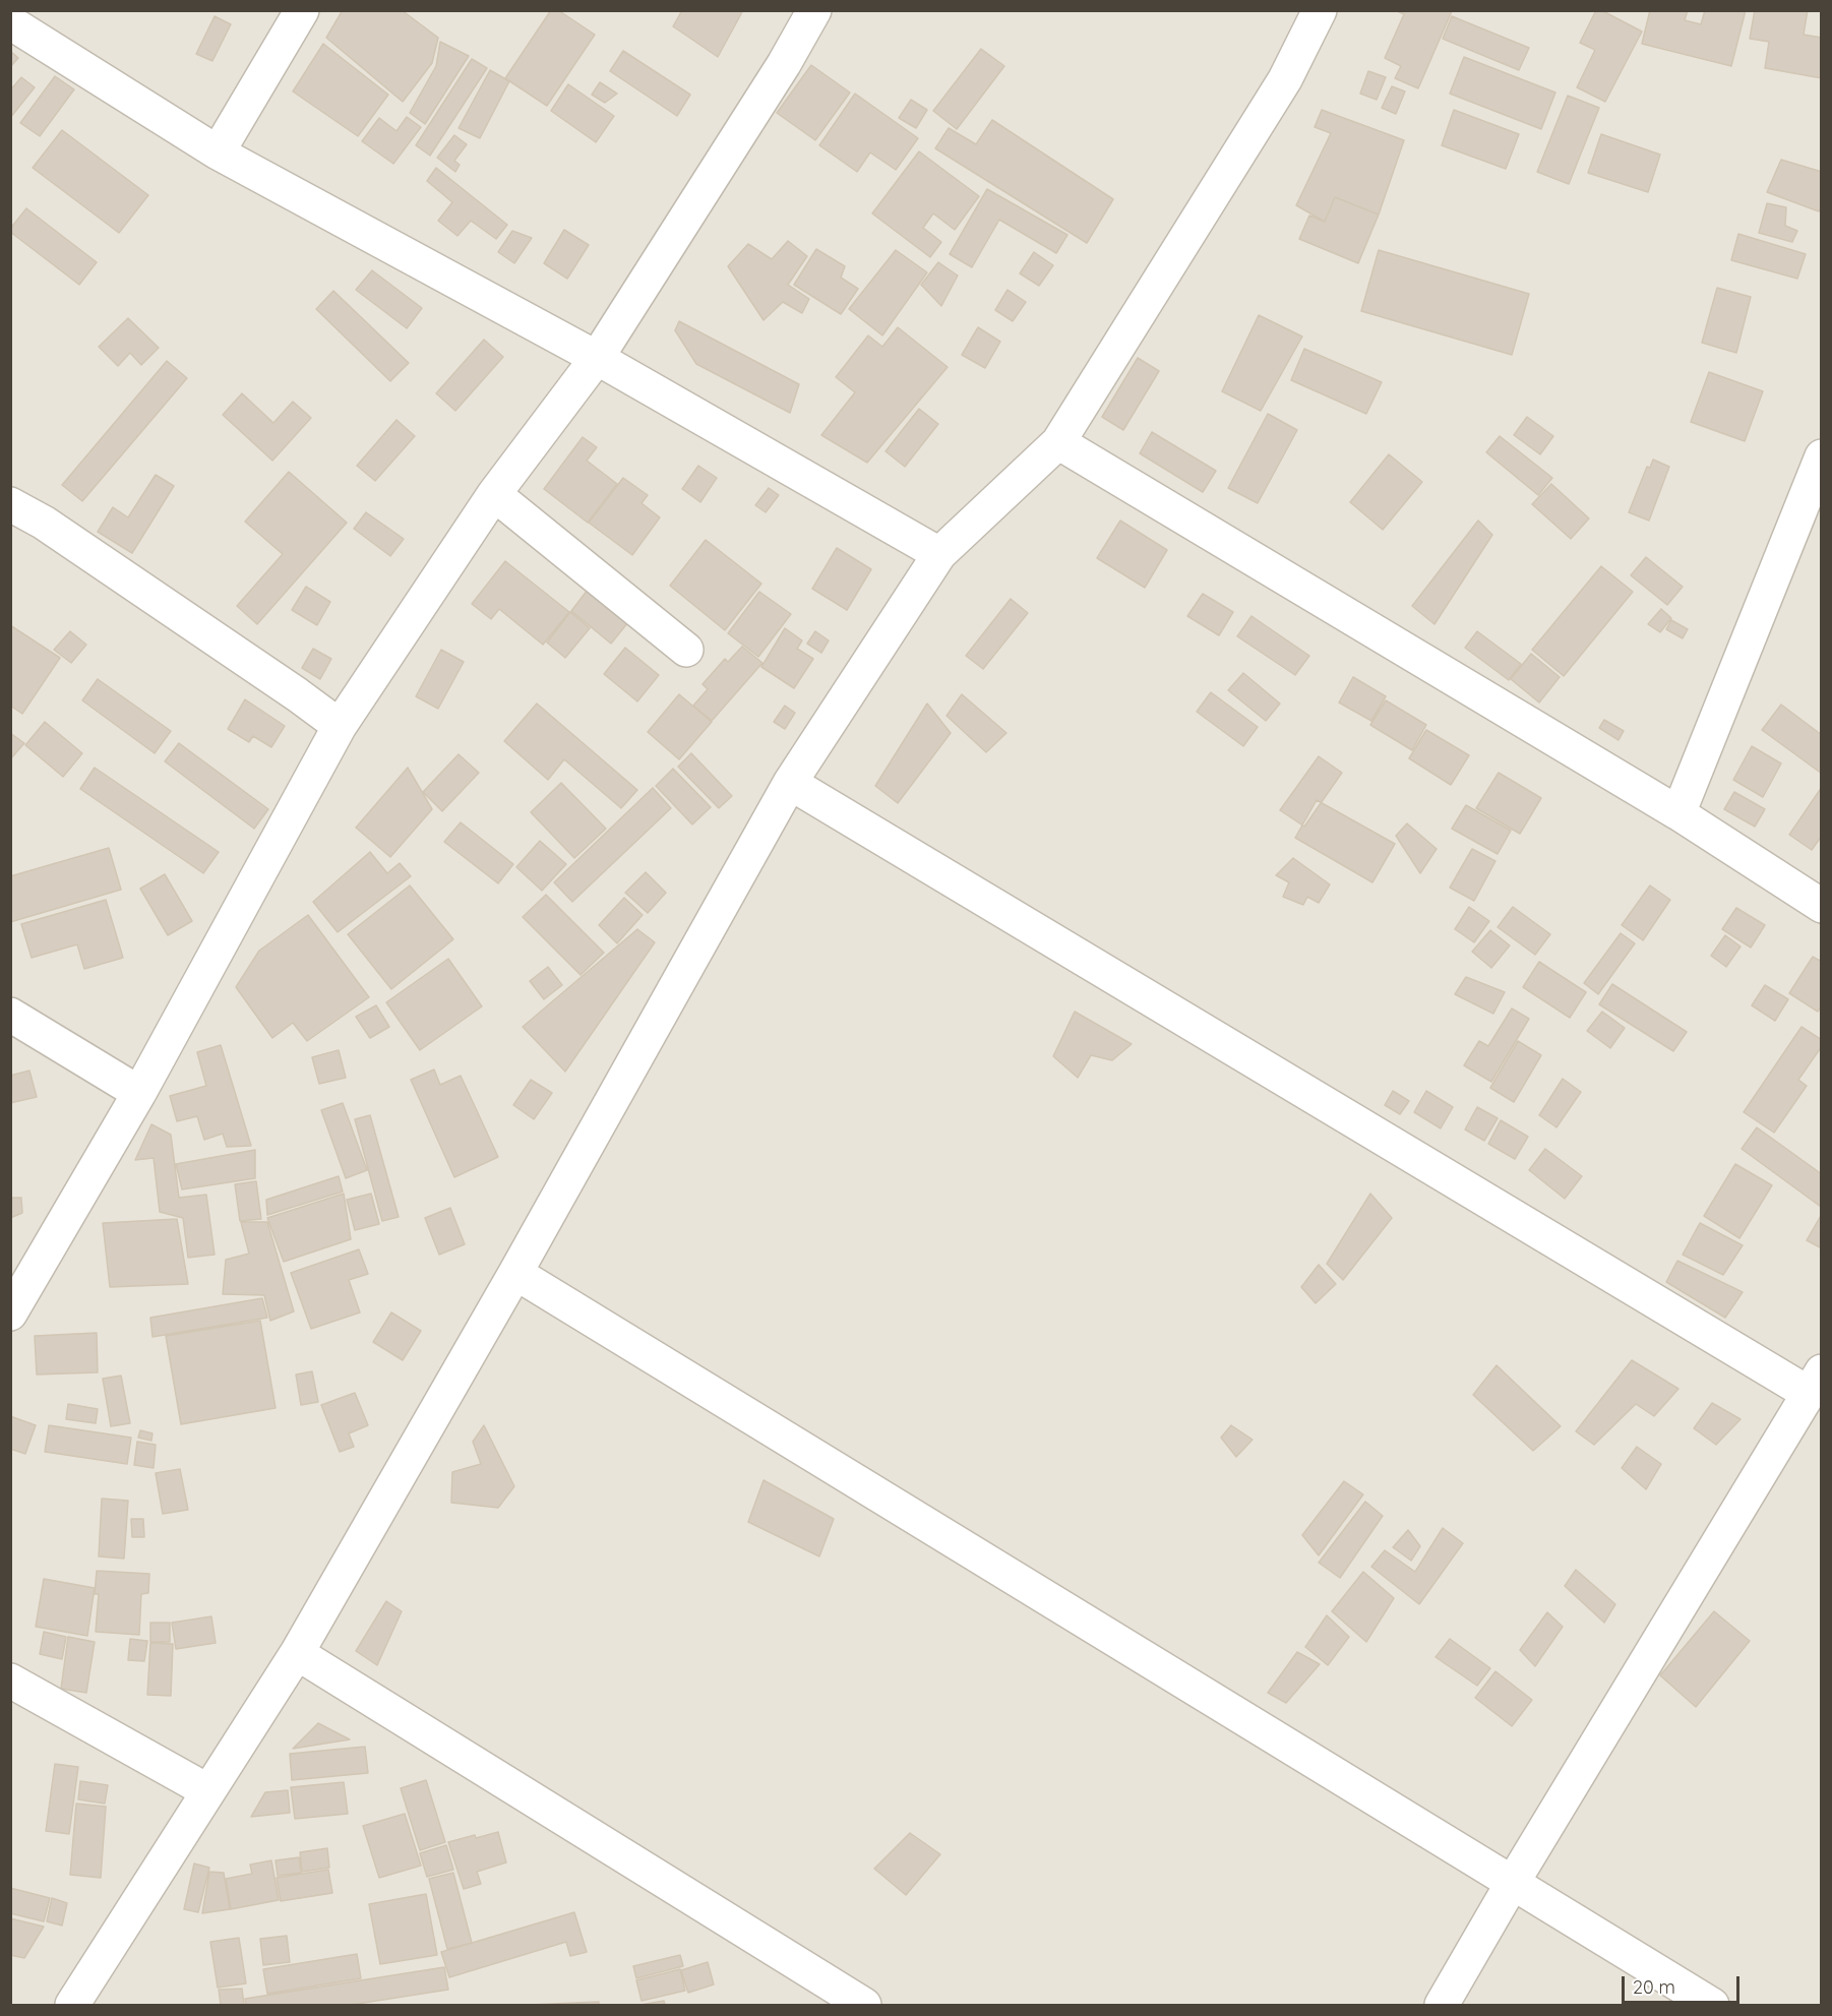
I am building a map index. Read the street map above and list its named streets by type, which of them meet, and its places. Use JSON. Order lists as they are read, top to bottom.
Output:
{
  "scale_bar": "20 m"
}
